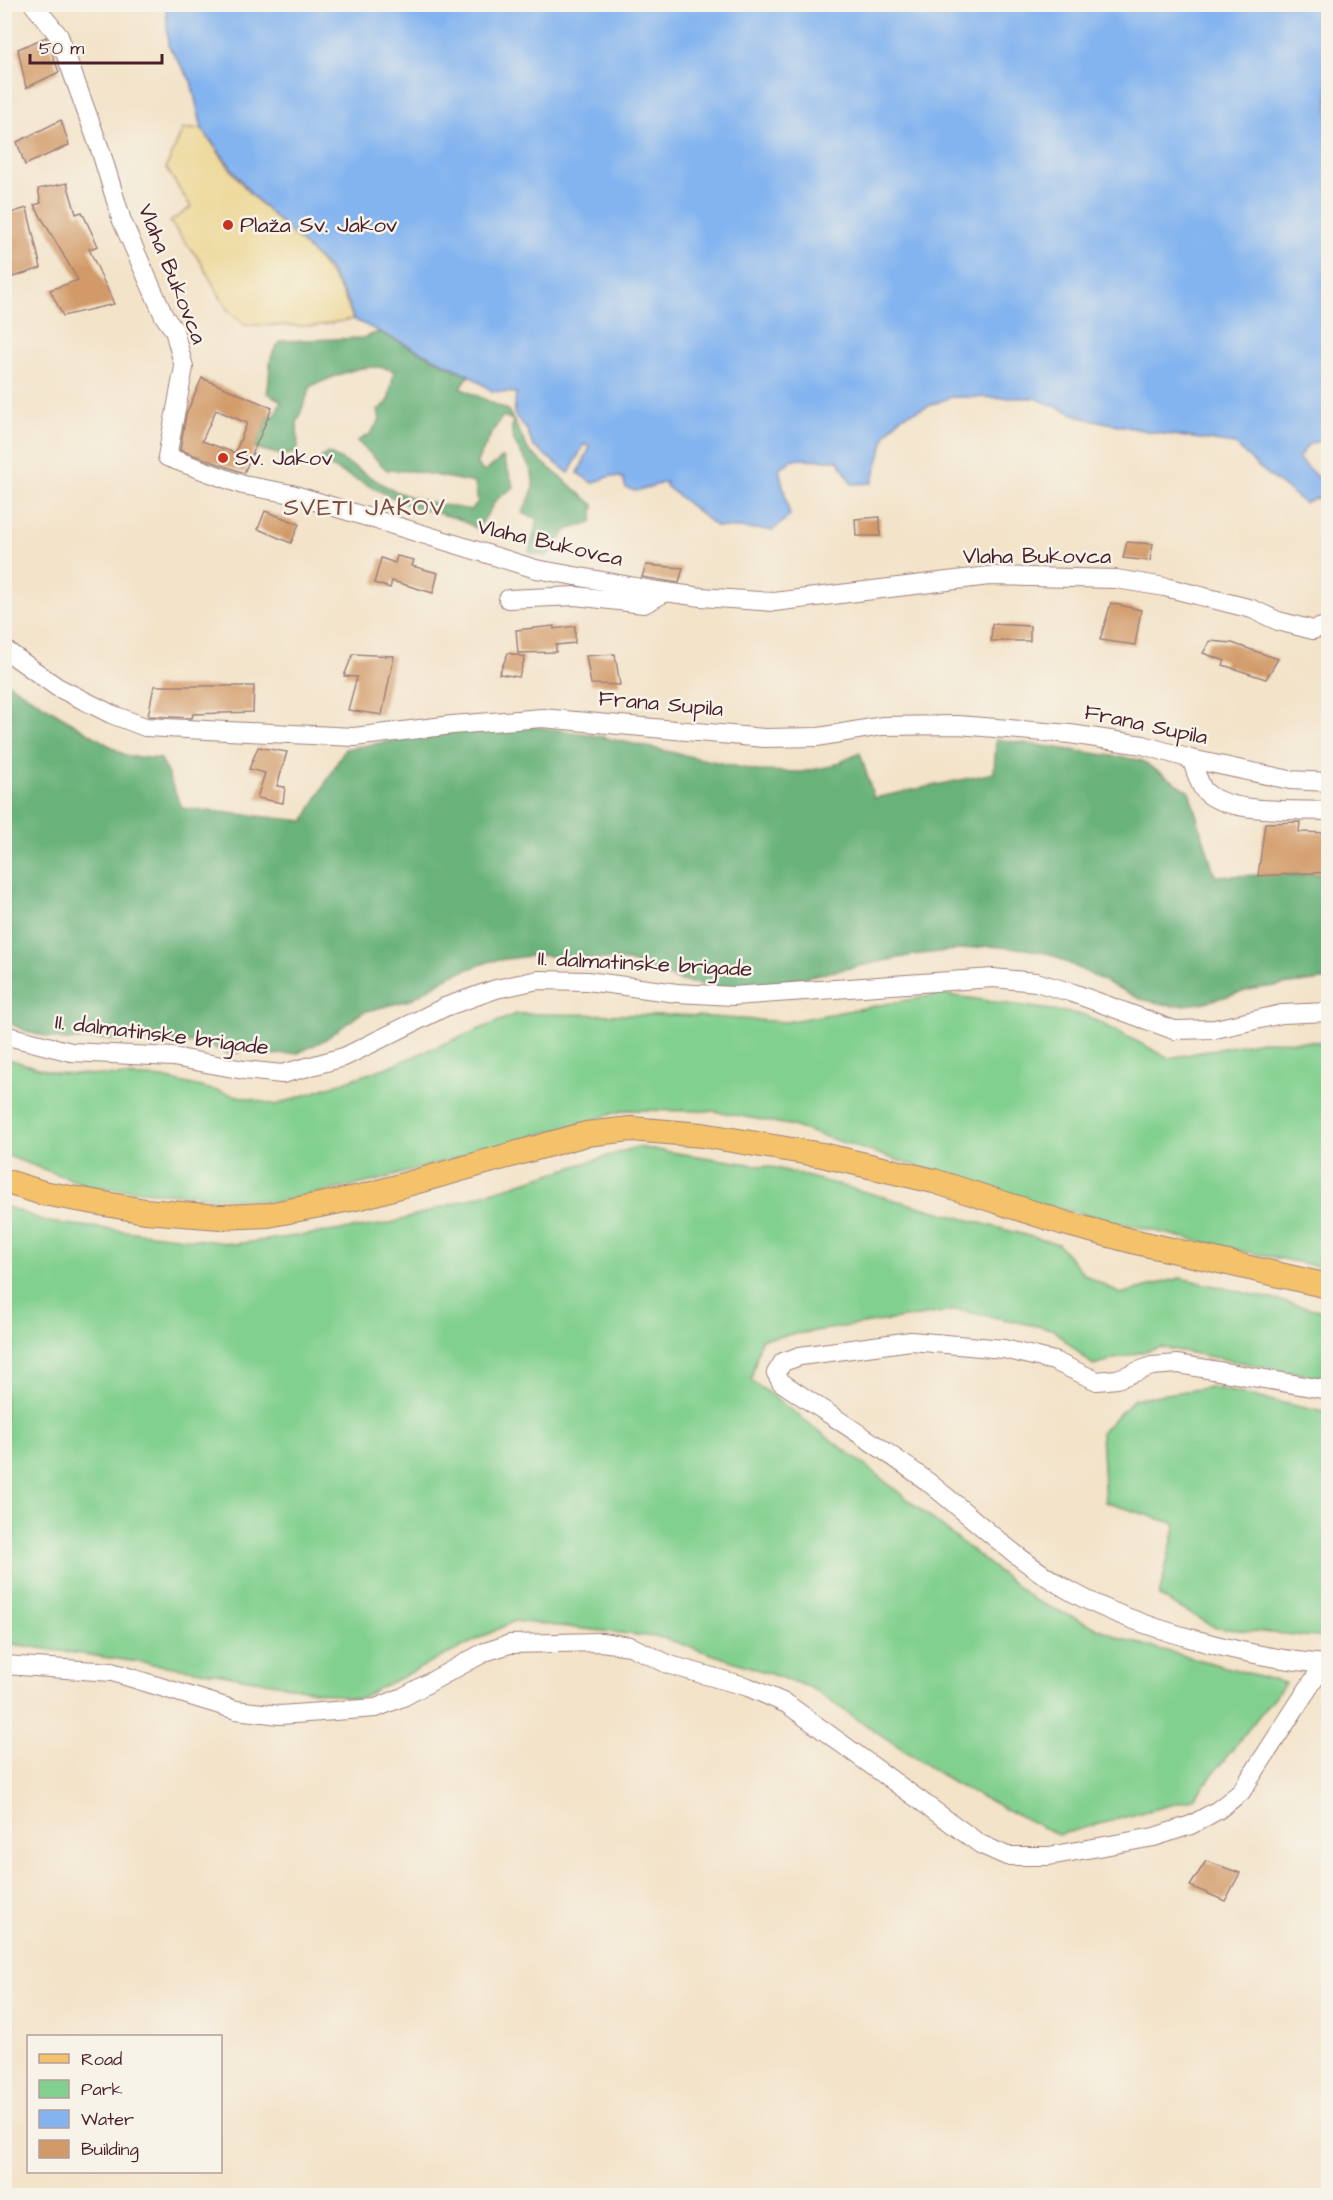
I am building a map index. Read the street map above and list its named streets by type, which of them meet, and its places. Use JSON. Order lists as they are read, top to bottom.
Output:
{
  "streets": {
    "street": ["Vlaha Bukovca", "Frana Supila", "II. dalmatinske brigade"]
  },
  "districts": ["SVETI JAKOV"],
  "places": ["Plaža Sv. Jakov", "Sv. Jakov"],
  "legend": [
    "Road",
    "Park",
    "Water",
    "Building"
  ],
  "scale_bar": "50 m"
}
